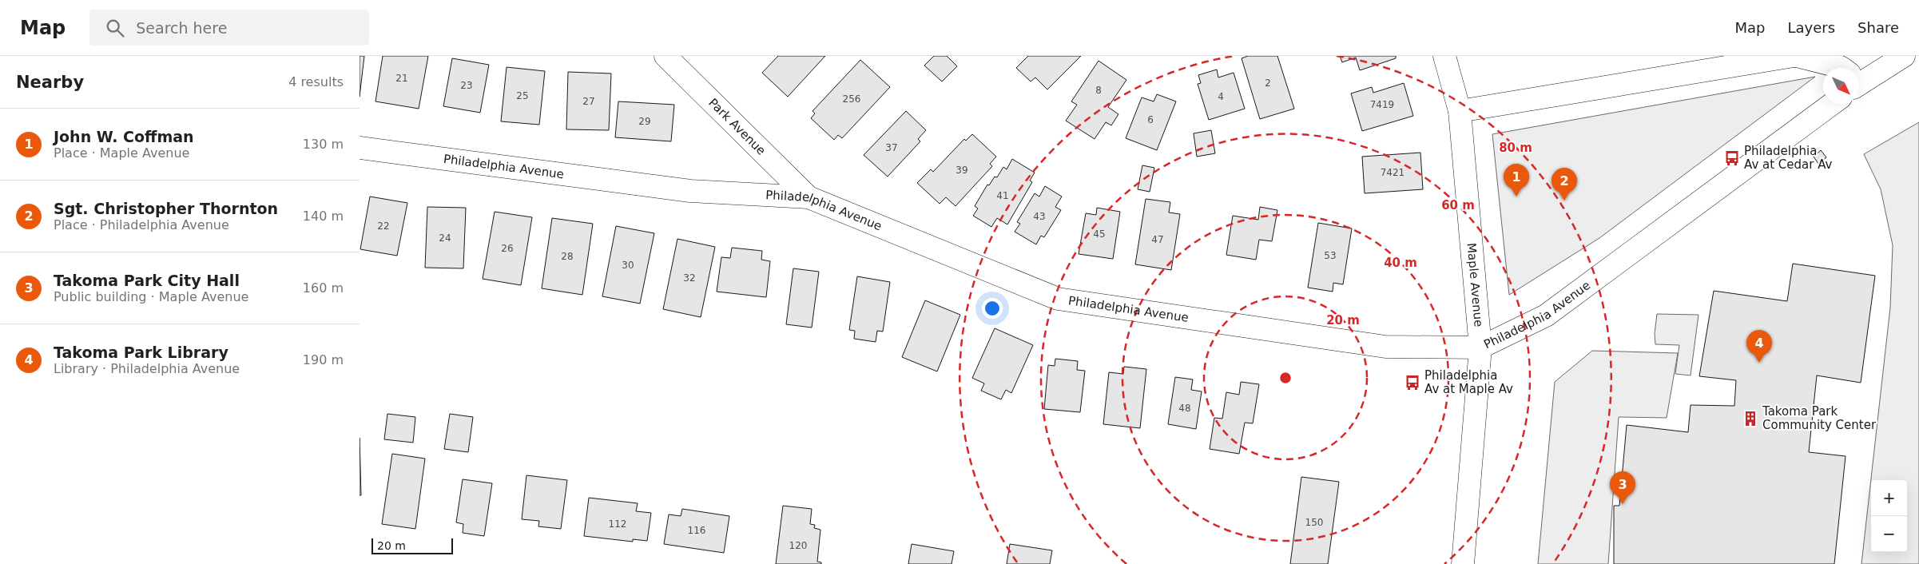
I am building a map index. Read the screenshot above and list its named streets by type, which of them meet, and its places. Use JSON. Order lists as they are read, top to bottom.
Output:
{
  "streets": {
    "main road": ["Park Avenue", "Philadelphia Avenue", "Maple Avenue"]
  },
  "crossings": [
    ["Park Avenue", "Philadelphia Avenue"],
    ["Philadelphia Avenue", "Maple Avenue"]
  ],
  "places": {
    "bus stop": ["Philadelphia Av at Cedar Av", "Philadelphia Av at Maple Av"],
    "building": ["Takoma Park Community Center"]
  },
  "house_numbers": [
    "21",
    "2",
    "23",
    "8",
    "25",
    "4",
    "256",
    "27",
    "7419",
    "6",
    "29",
    "37",
    "39",
    "7421",
    "41",
    "43",
    "22",
    "45",
    "24",
    "47",
    "26",
    "53",
    "28",
    "30",
    "32",
    "48",
    "150",
    "112",
    "116",
    "120"
  ],
  "scale_bar": "20 m",
  "north": "bottom right",
  "page": {
    "header": "Map",
    "search": "Search here",
    "nav": ["Map", "Layers", "Share"],
    "heading": ["Nearby", "4 results"],
    "list": [
      {
        "mark": "1",
        "name": "John W. Coffman",
        "note": "Place · Maple Avenue",
        "value": "130 m"
      },
      {
        "mark": "2",
        "name": "Sgt. Christopher Thornton",
        "note": "Place · Philadelphia Avenue",
        "value": "140 m"
      },
      {
        "mark": "3",
        "name": "Takoma Park City Hall",
        "note": "Public building · Maple Avenue",
        "value": "160 m"
      },
      {
        "mark": "4",
        "name": "Takoma Park Library",
        "note": "Library · Philadelphia Avenue",
        "value": "190 m"
      }
    ],
    "pins": [
      "1",
      "2",
      "4",
      "3"
    ],
    "map_buttons": ["+", "−"],
    "scale": "20 m"
  },
  "rings": [
    "80 m",
    "60 m",
    "40 m",
    "20 m"
  ]
}
